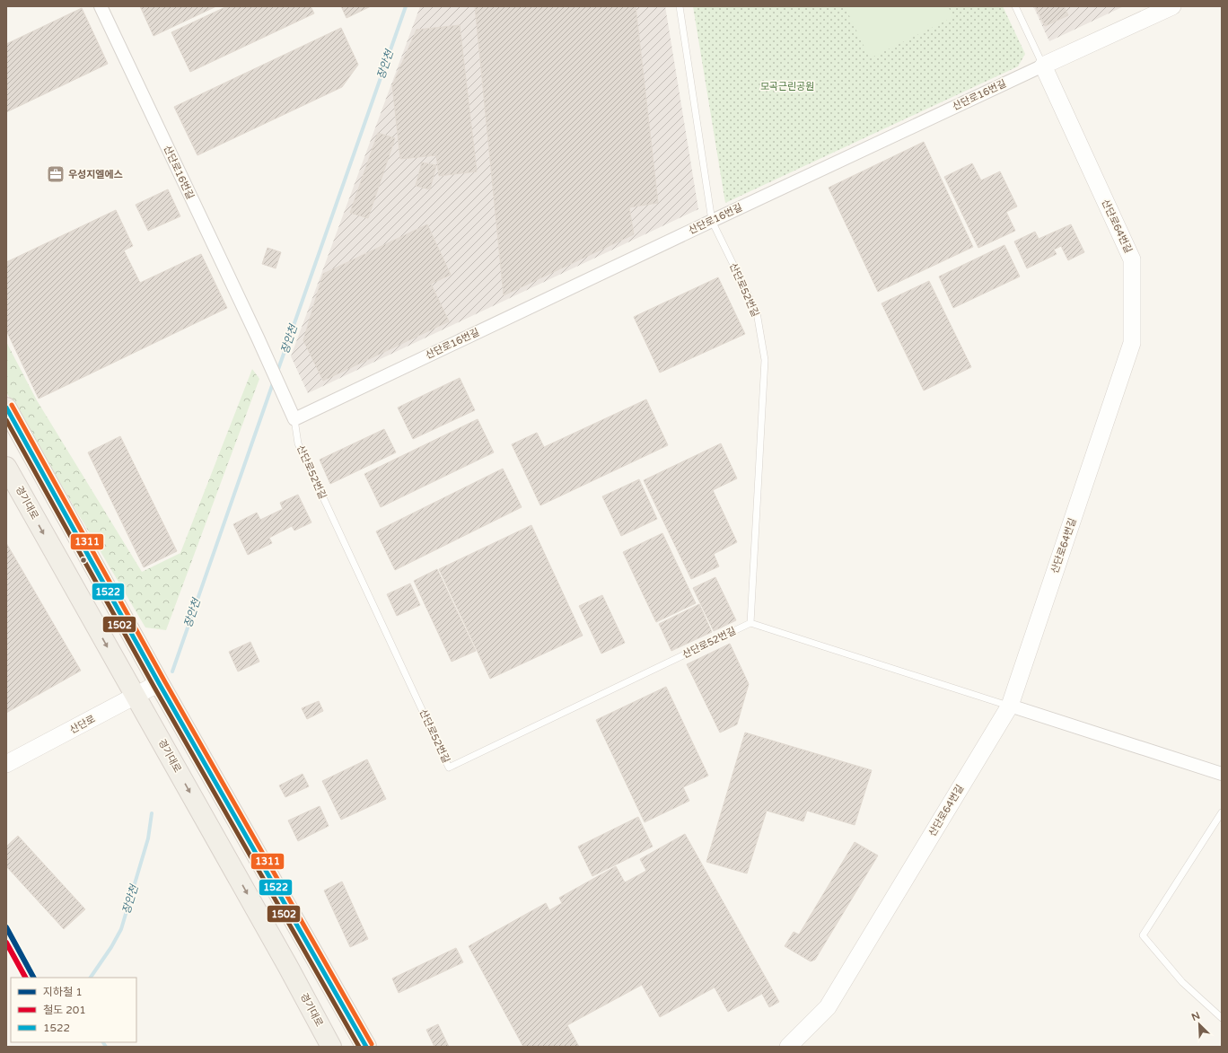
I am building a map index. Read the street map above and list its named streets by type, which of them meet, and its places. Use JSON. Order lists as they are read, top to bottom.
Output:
{
  "streets": {
    "main road": ["경기대로"],
    "street": ["산단로16번길", "산단로64번길", "산단로"],
    "lane": ["산단로52번길"]
  },
  "crossings": [
    ["산단로16번길", "산단로64번길"],
    ["산단로16번길", "산단로52번길"],
    ["경기대로", "산단로"]
  ],
  "water": ["장안천"],
  "parks": ["모곡근린공원"],
  "places": {
    "office": ["우성지엘에스"]
  },
  "lines": [
    "transit line 1311",
    "transit line 1522",
    "transit line 1502",
    "metro line 1",
    "rail line 201"
  ],
  "legend": ["지하철 1", "철도 201", "1522"],
  "north": "top left"
}
